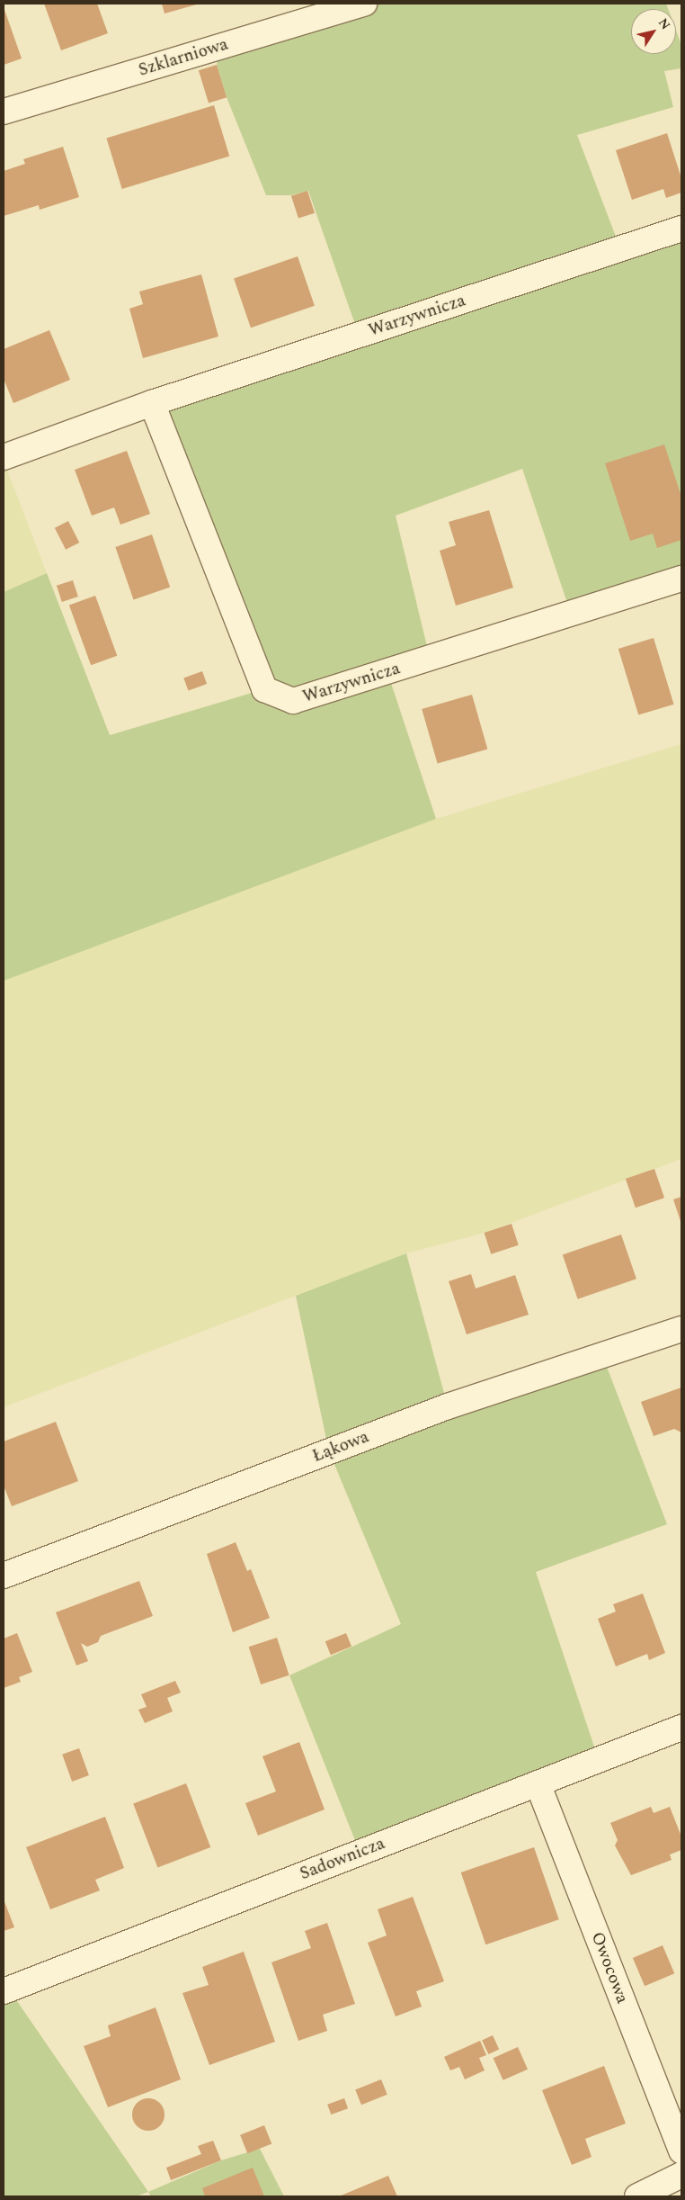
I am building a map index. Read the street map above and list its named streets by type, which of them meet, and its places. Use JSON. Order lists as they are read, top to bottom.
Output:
{
  "streets": {
    "street": [
      "Szklarniowa",
      "Warzywnicza",
      "Łąkowa",
      "Sadownicza",
      "Owocowa"
    ]
  },
  "crossings": [
    ["Sadownicza", "Owocowa"]
  ],
  "north": "top right"
}
